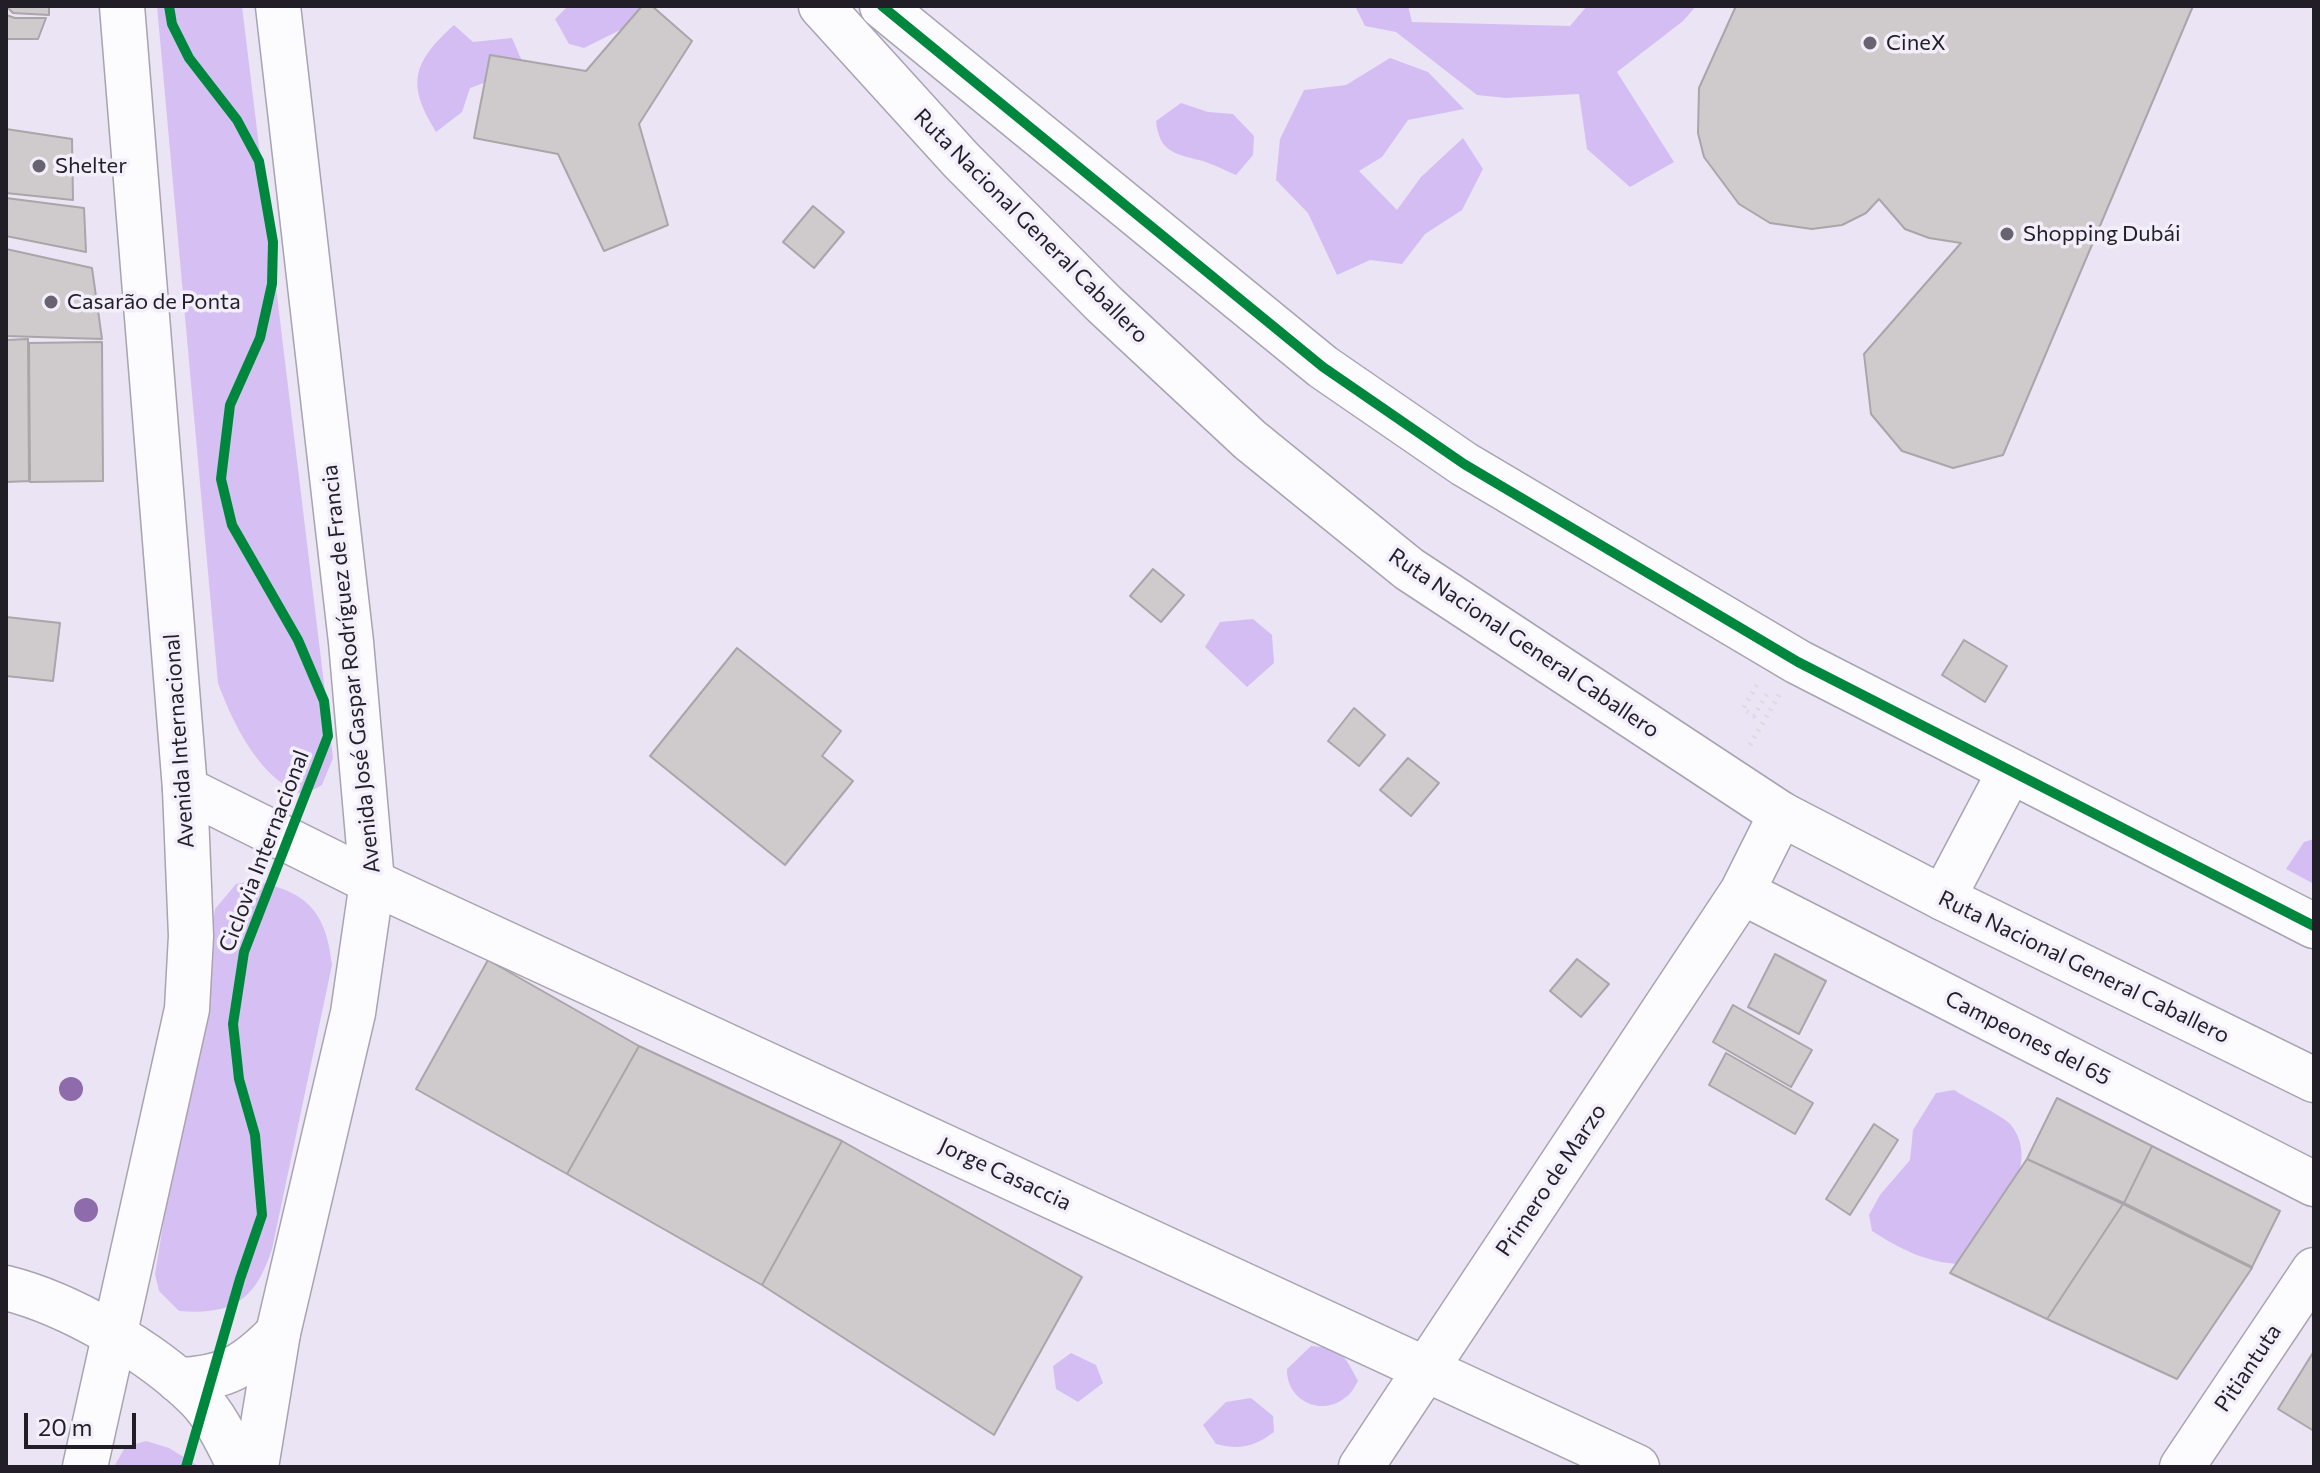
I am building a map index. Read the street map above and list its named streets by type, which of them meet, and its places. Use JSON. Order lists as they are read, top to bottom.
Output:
{
  "streets": {
    "main road": [
      "Ruta Nacional General Caballero",
      "Avenida José Gaspar Rodríguez de Francia",
      "Avenida Internacional",
      "Campeones del 65",
      "Jorge Casaccia",
      "Primero de Marzo",
      "Pitiantuta"
    ],
    "cycle path": ["Ciclovia Internacional"]
  },
  "crossings": [
    ["Ruta Nacional General Caballero", "Primero de Marzo"],
    ["Avenida José Gaspar Rodríguez de Francia", "Jorge Casaccia"],
    ["Avenida Internacional", "Jorge Casaccia"],
    ["Campeones del 65", "Primero de Marzo"],
    ["Jorge Casaccia", "Primero de Marzo"]
  ],
  "places": [
    "CineX",
    "Shelter",
    "Shopping Dubái",
    "Casarão de Ponta"
  ],
  "scale_bar": "20 m"
}
